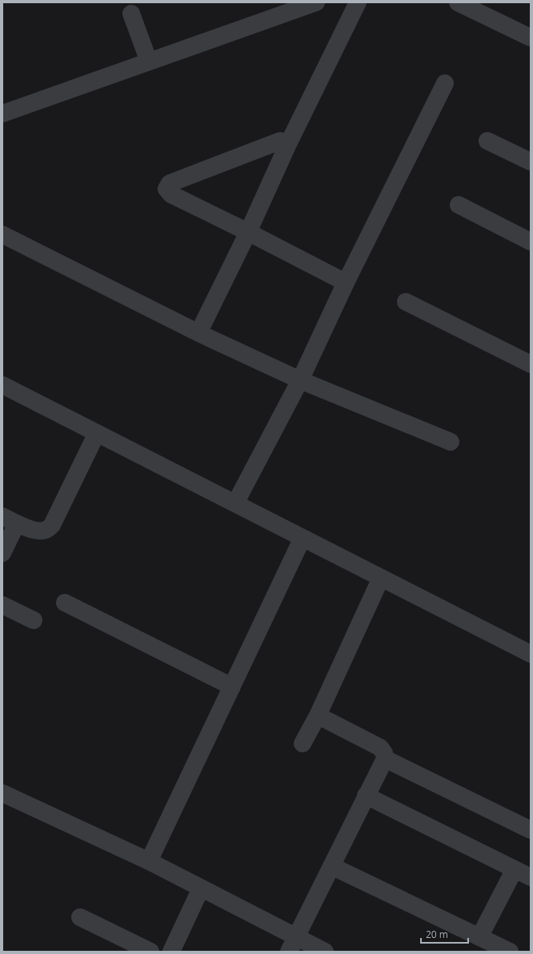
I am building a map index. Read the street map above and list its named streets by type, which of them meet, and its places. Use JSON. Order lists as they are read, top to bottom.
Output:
{
  "scale_bar": "20 m"
}
